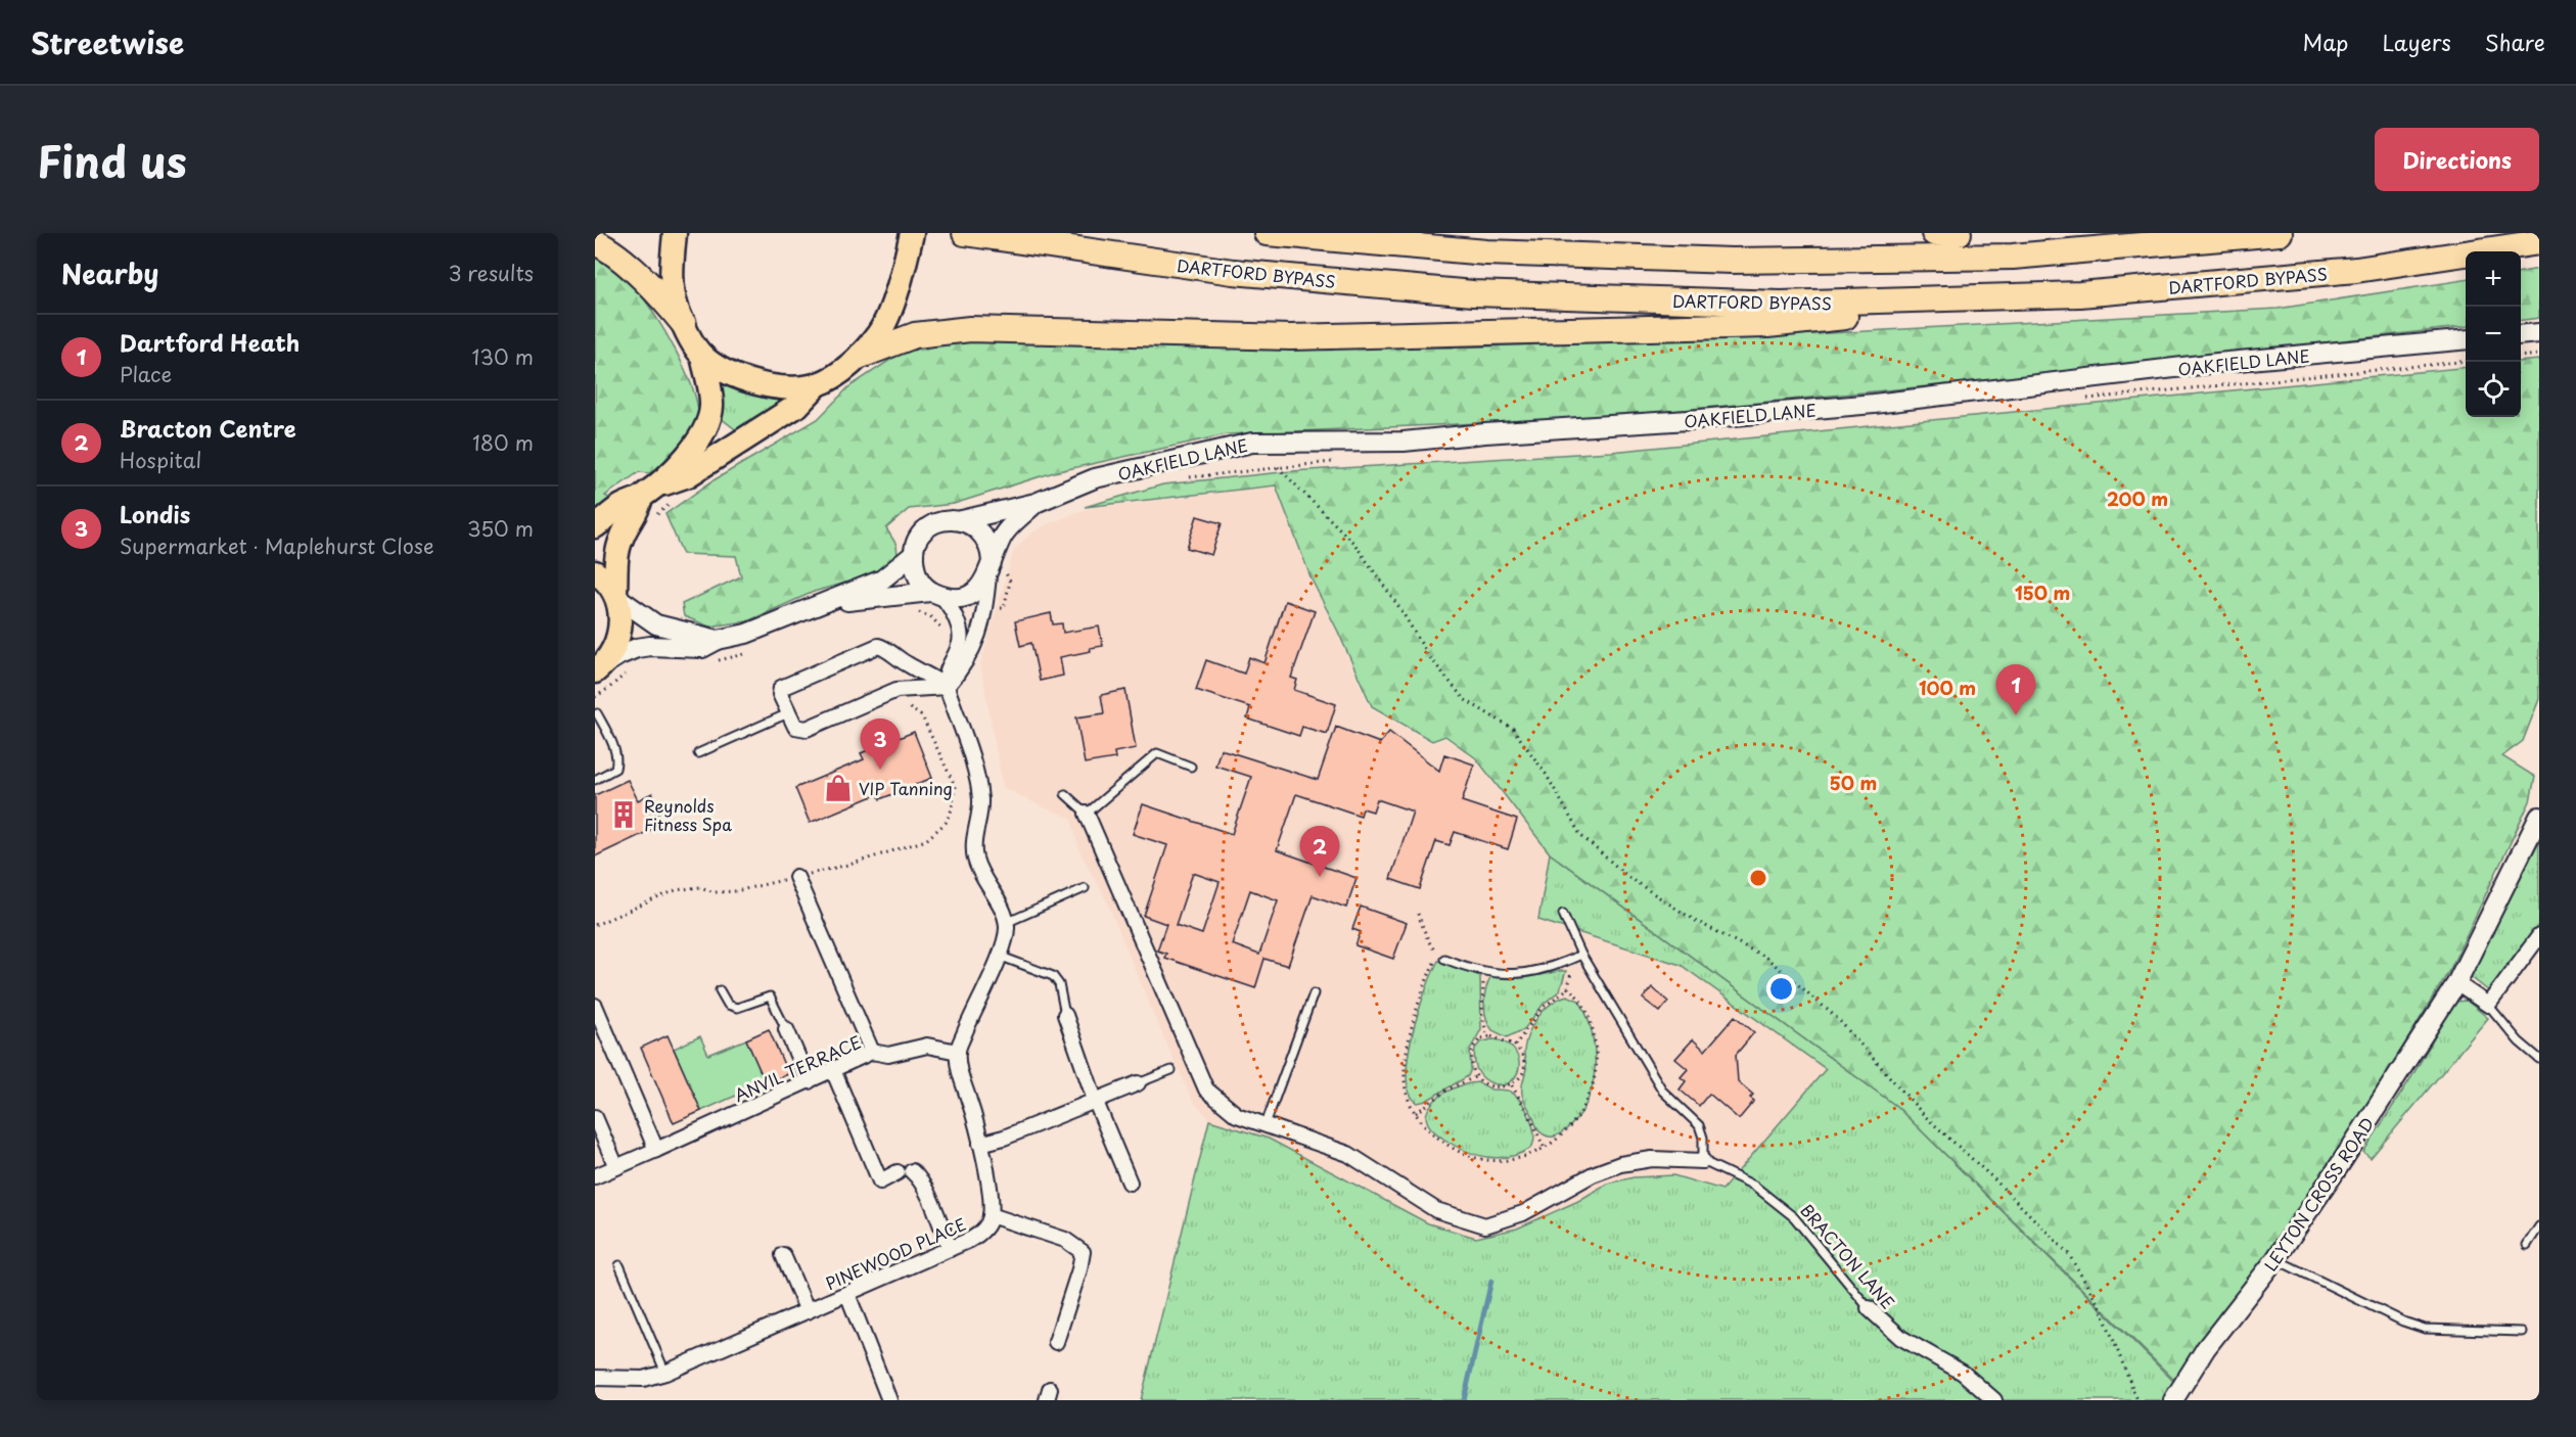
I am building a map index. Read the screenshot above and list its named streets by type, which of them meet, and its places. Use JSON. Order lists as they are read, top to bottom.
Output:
{
  "streets": {
    "highway": ["DARTFORD BYPASS"],
    "street": [
      "OAKFIELD LANE",
      "ANVIL TERRACE",
      "LEYTON CROSS ROAD",
      "PINEWOOD PLACE",
      "BRACTON LANE"
    ]
  },
  "places": {
    "shop": ["VIP Tanning"],
    "building": ["Reynolds Fitness Spa"]
  },
  "page": {
    "header": "Streetwise",
    "nav": ["Map", "Layers", "Share"],
    "title": "Find us",
    "buttons": "Directions",
    "heading": ["Nearby", "3 results"],
    "map_buttons": ["+", "−"],
    "list": [
      {
        "mark": "1",
        "name": "Dartford Heath",
        "note": "Place",
        "value": "130 m"
      },
      {
        "mark": "2",
        "name": "Bracton Centre",
        "note": "Hospital",
        "value": "180 m"
      },
      {
        "mark": "3",
        "name": "Londis",
        "note": "Supermarket · Maplehurst Close",
        "value": "350 m"
      }
    ],
    "pins": ["1", "3", "2"]
  },
  "rings": [
    "200 m",
    "150 m",
    "100 m",
    "50 m"
  ]
}
